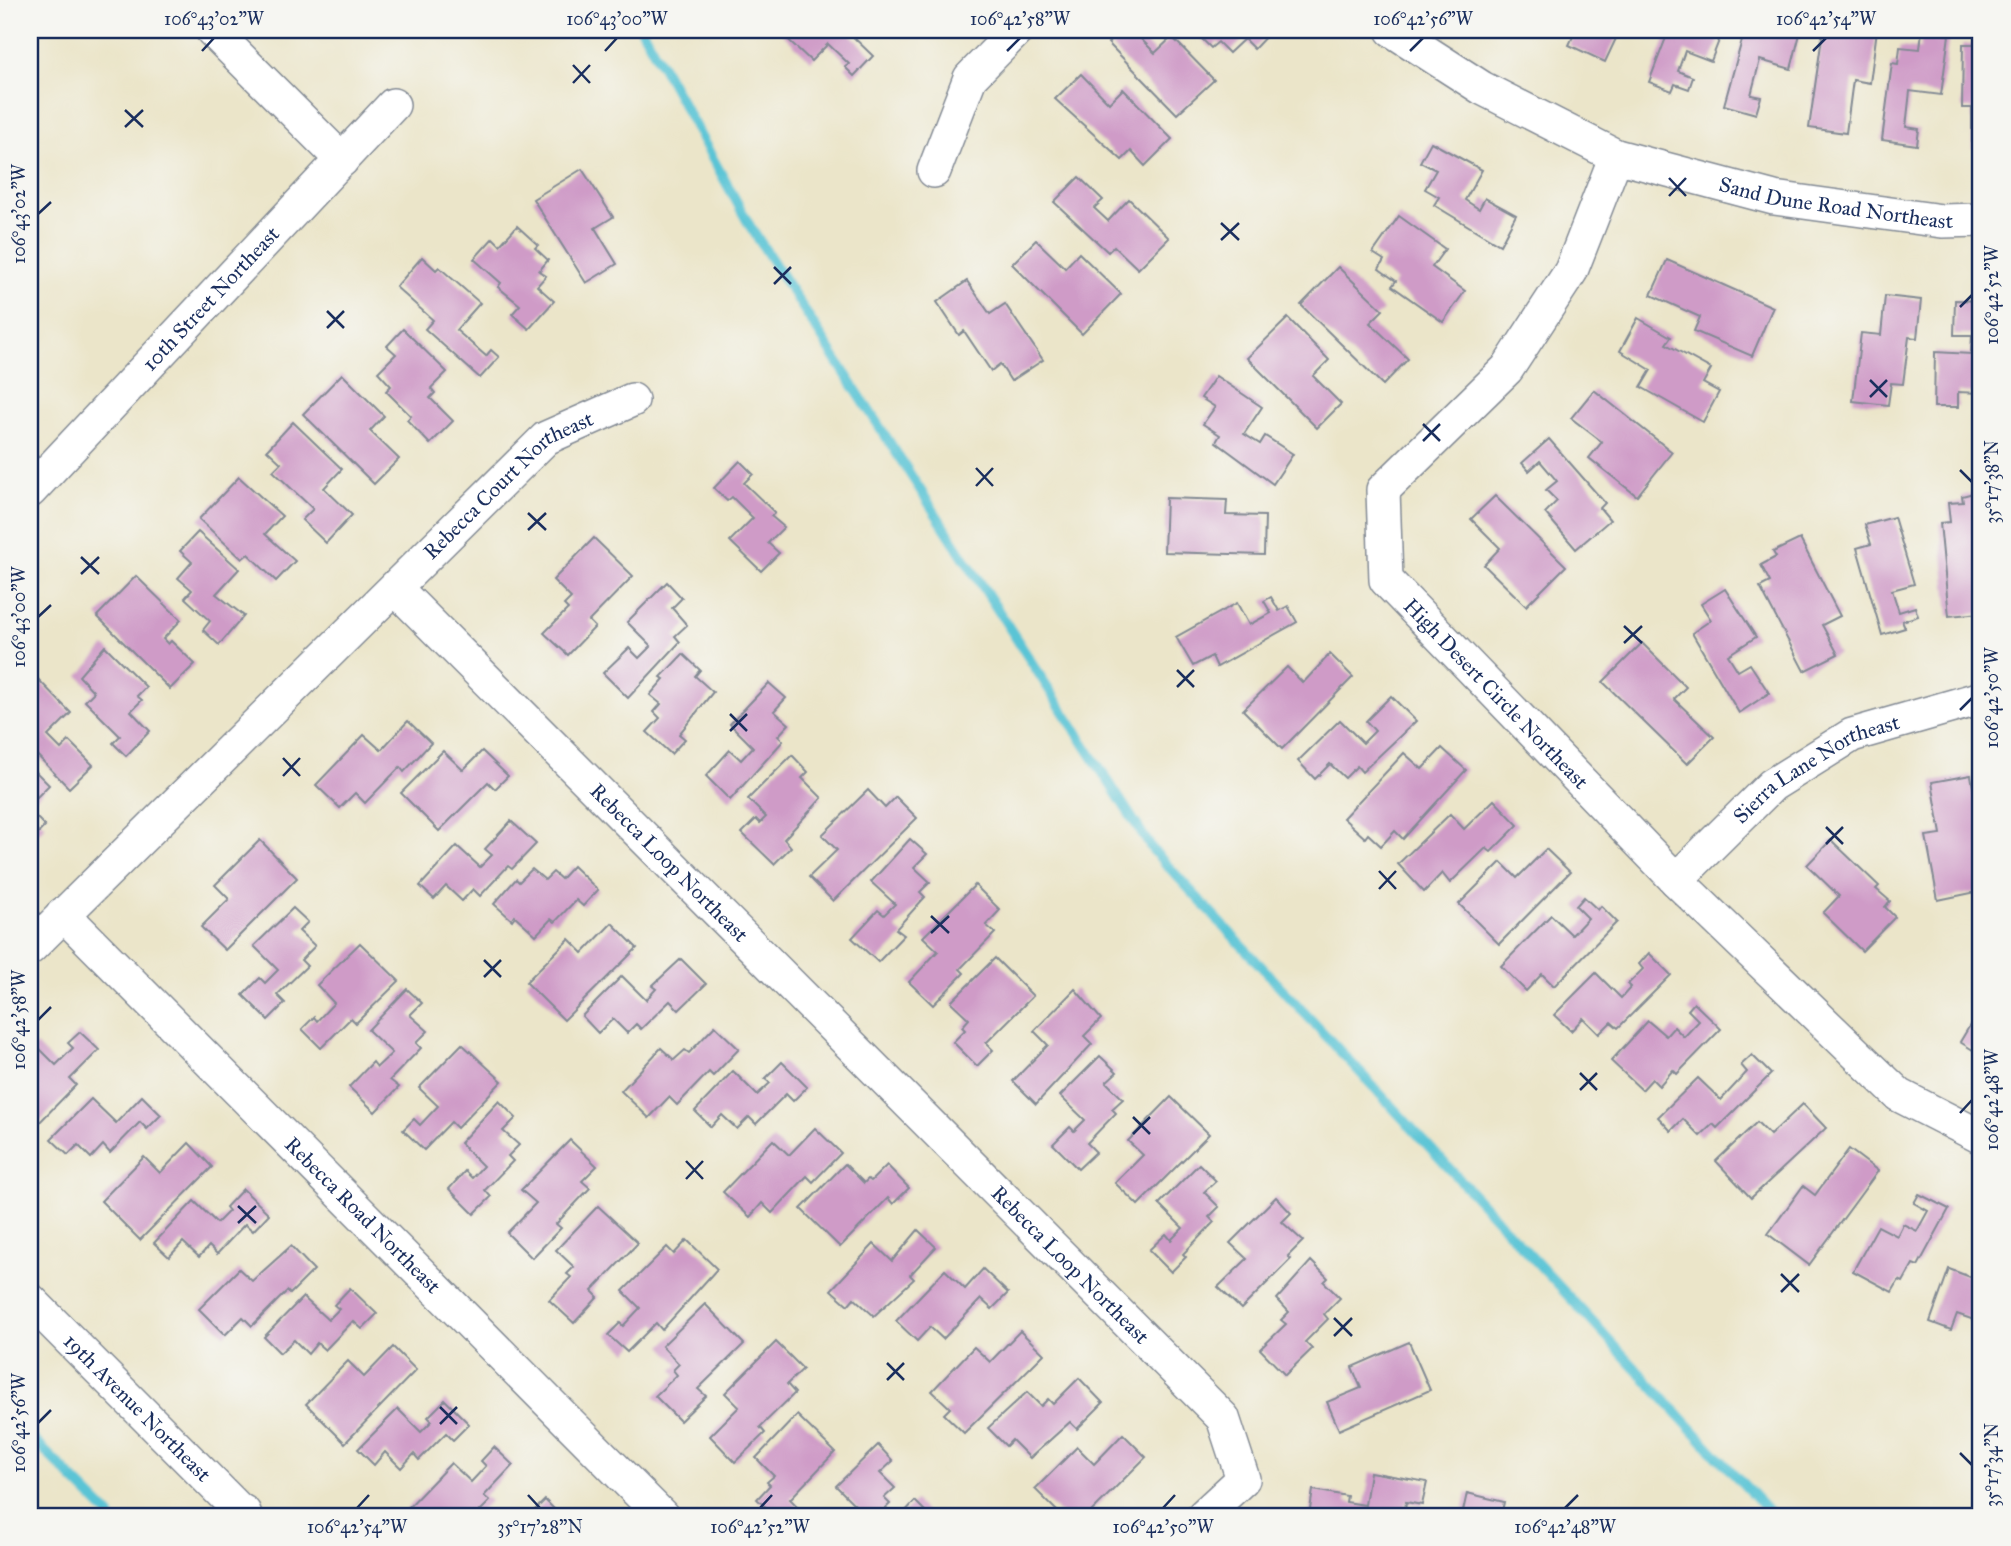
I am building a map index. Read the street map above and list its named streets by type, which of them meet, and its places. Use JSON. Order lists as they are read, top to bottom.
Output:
{
  "streets": {
    "street": [
      "Sand Dune Road Northeast",
      "10th Street Northeast",
      "Rebecca Court Northeast",
      "High Desert Circle Northeast",
      "Sierra Lane Northeast",
      "Rebecca Loop Northeast",
      "Rebecca Road Northeast",
      "19th Avenue Northeast"
    ]
  },
  "crossings": [
    ["Sand Dune Road Northeast", "High Desert Circle Northeast"],
    ["Rebecca Court Northeast", "Rebecca Loop Northeast"],
    ["High Desert Circle Northeast", "Sierra Lane Northeast"]
  ],
  "coordinates": [
    "106°43'02\"W",
    "106°43'00\"W",
    "106°42'58\"W",
    "106°42'56\"W",
    "106°42'54\"W",
    "106°42'52\"W",
    "35°17'38\"N",
    "106°42'50\"W",
    "106°42'48\"W",
    "35°17'34\"N",
    "35°17'28\"N"
  ]
}
